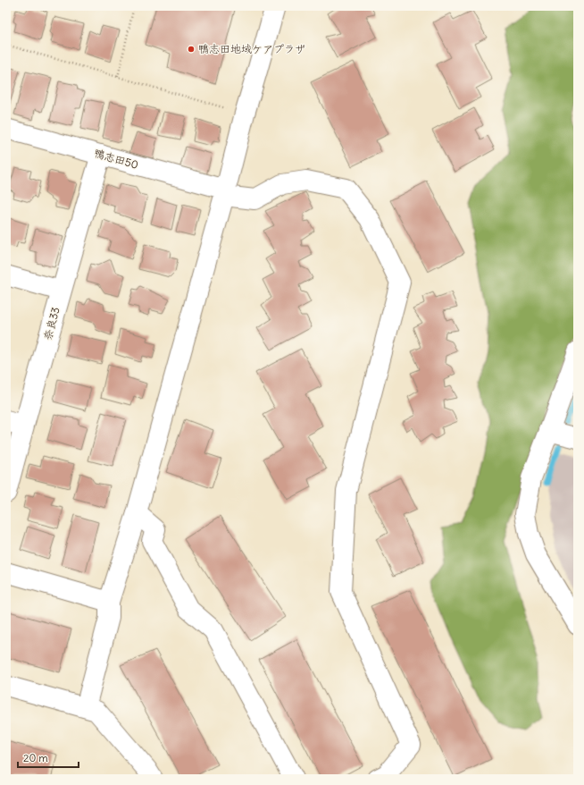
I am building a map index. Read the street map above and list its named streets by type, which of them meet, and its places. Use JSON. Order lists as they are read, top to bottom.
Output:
{
  "streets": {
    "street": ["鴨志田50", "奈良33"]
  },
  "crossings": [
    ["鴨志田50", "奈良33"]
  ],
  "places": ["鴨志田地域ケアプラザ"],
  "scale_bar": "20 m"
}
